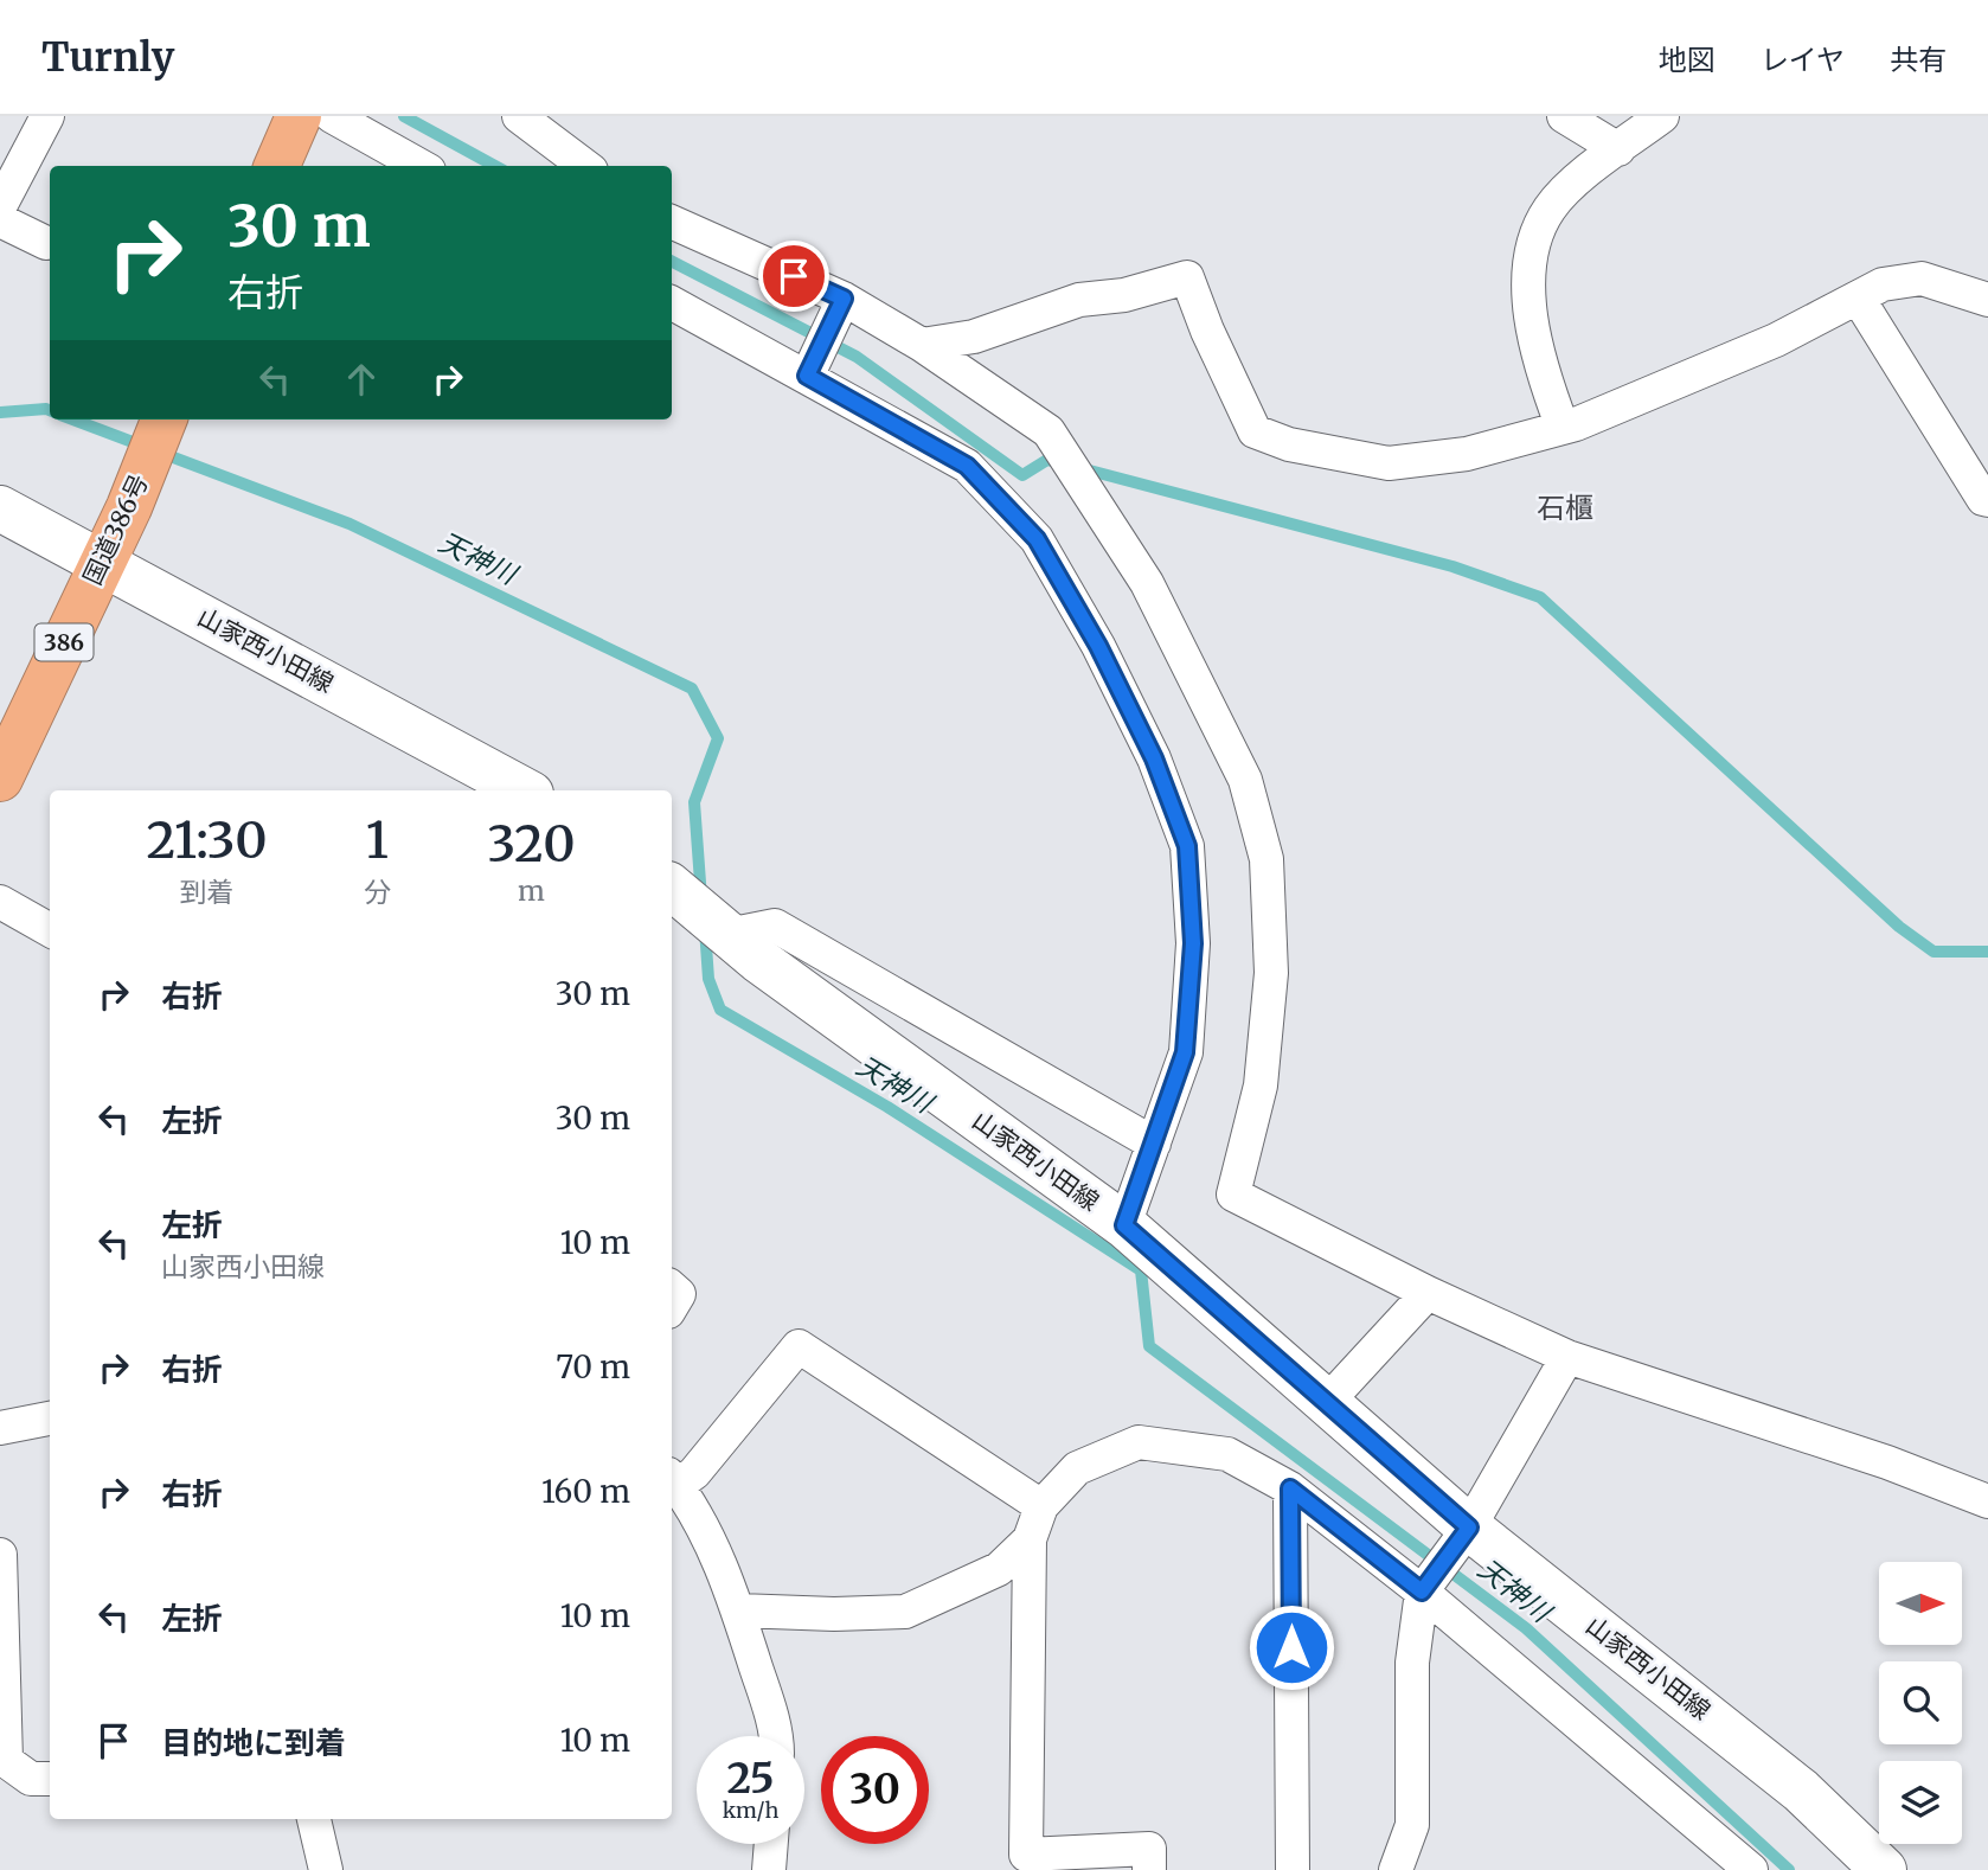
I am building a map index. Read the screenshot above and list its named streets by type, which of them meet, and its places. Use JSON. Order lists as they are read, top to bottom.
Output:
{
  "streets": {
    "highway": ["国道386号", "386"],
    "main road": ["山家西小田線"]
  },
  "crossings": [
    ["国道386号", "山家西小田線"]
  ],
  "districts": ["石櫃"],
  "water": ["天神川"],
  "north": "right",
  "page": {
    "header": "Turnly",
    "nav": ["地図", "レイヤ", "共有"],
    "turn": ["30 m", "右折"],
    "eta": [
      "21:30",
      "到着",
      "1",
      "分",
      "320",
      "m"
    ],
    "list": [
      {
        "name": "右折",
        "value": "30 m"
      },
      {
        "name": "左折",
        "value": "30 m"
      },
      {
        "name": "左折",
        "note": "山家西小田線",
        "value": "10 m"
      },
      {
        "name": "右折",
        "value": "70 m"
      },
      {
        "name": "右折",
        "value": "160 m"
      },
      {
        "name": "左折",
        "value": "10 m"
      },
      {
        "name": "目的地に到着",
        "value": "10 m"
      }
    ],
    "speed": "25 km/h",
    "limit": "30"
  }
}
